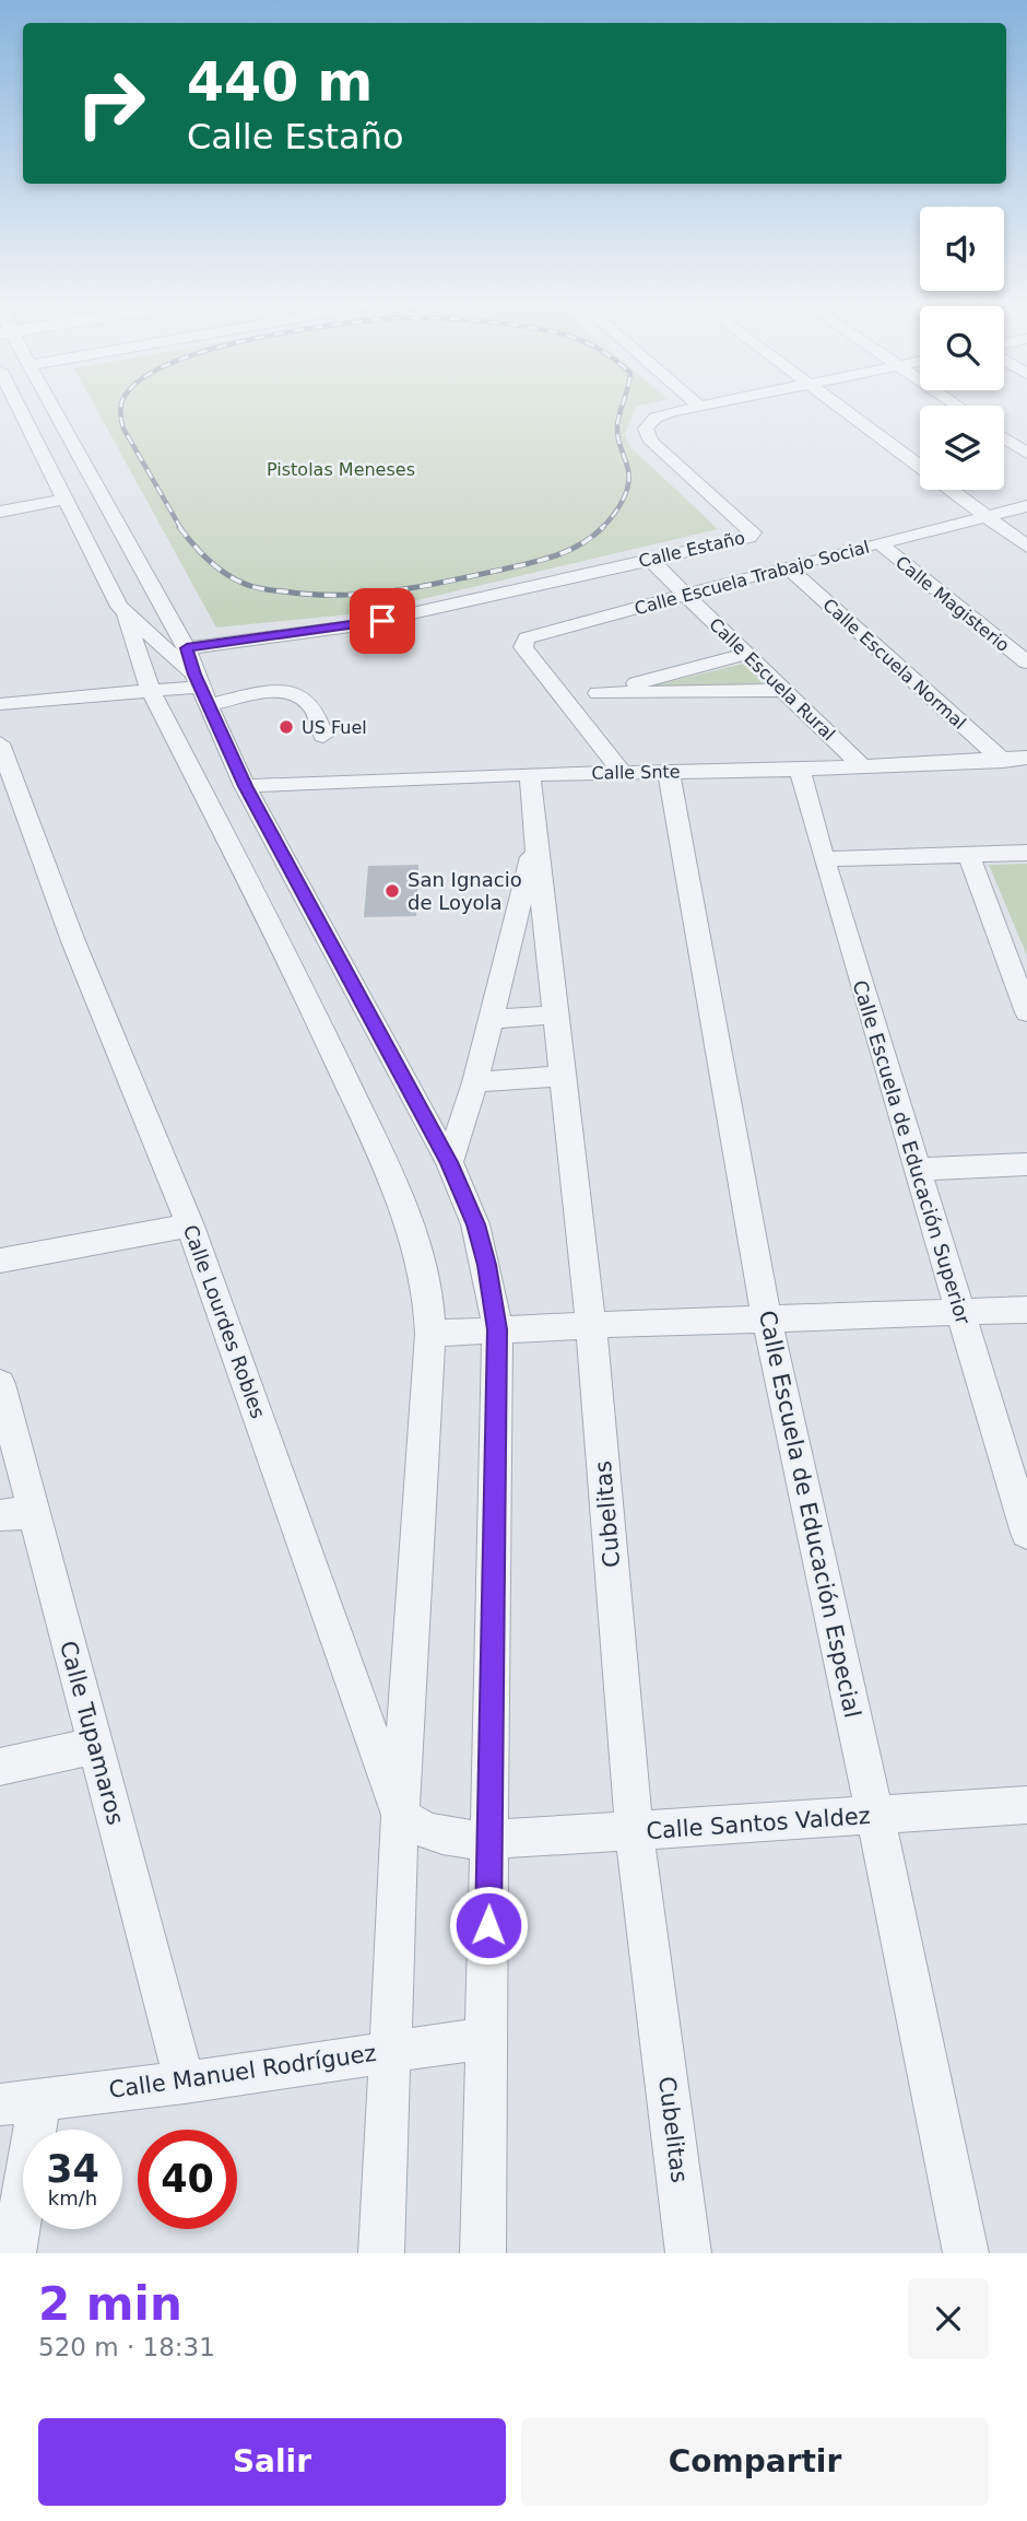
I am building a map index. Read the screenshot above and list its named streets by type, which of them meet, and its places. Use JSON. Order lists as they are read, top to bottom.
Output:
{
  "streets": {
    "street": [
      "Calle Estaño",
      "Calle Escuela Trabajo Social",
      "Calle Magisterio",
      "Calle Escuela Normal",
      "Calle Escuela Rural",
      "Calle Snte",
      "Calle Escuela de Educación Superior",
      "Calle Lourdes Robles",
      "Cubelitas",
      "Calle Escuela de Educación Especial",
      "Calle Tupamaros",
      "Calle Santos Valdez",
      "Calle Manuel Rodríguez"
    ]
  },
  "crossings": [
    ["Calle Estaño", "Calle Escuela Rural"],
    ["Calle Escuela Trabajo Social", "Calle Magisterio"],
    ["Calle Escuela Trabajo Social", "Calle Escuela Normal"],
    ["Calle Escuela Trabajo Social", "Calle Escuela Rural"],
    ["Calle Escuela Normal", "Calle Snte"],
    ["Calle Escuela Rural", "Calle Snte"],
    ["Calle Snte", "Calle Escuela de Educación Superior"],
    ["Calle Snte", "Cubelitas"],
    ["Calle Snte", "Calle Escuela de Educación Especial"],
    ["Cubelitas", "Calle Santos Valdez"],
    ["Calle Escuela de Educación Especial", "Calle Santos Valdez"],
    ["Calle Tupamaros", "Calle Manuel Rodríguez"]
  ],
  "parks": ["Pistolas Meneses"],
  "places": ["US Fuel", "San Ignacio de Loyola"],
  "page": {
    "turn": ["440 m", "Calle Estaño"],
    "speed": "34 km/h",
    "limit": "40",
    "heading": ["2 min", "520 m · 18:31"],
    "buttons": ["Salir", "Compartir"]
  }
}
